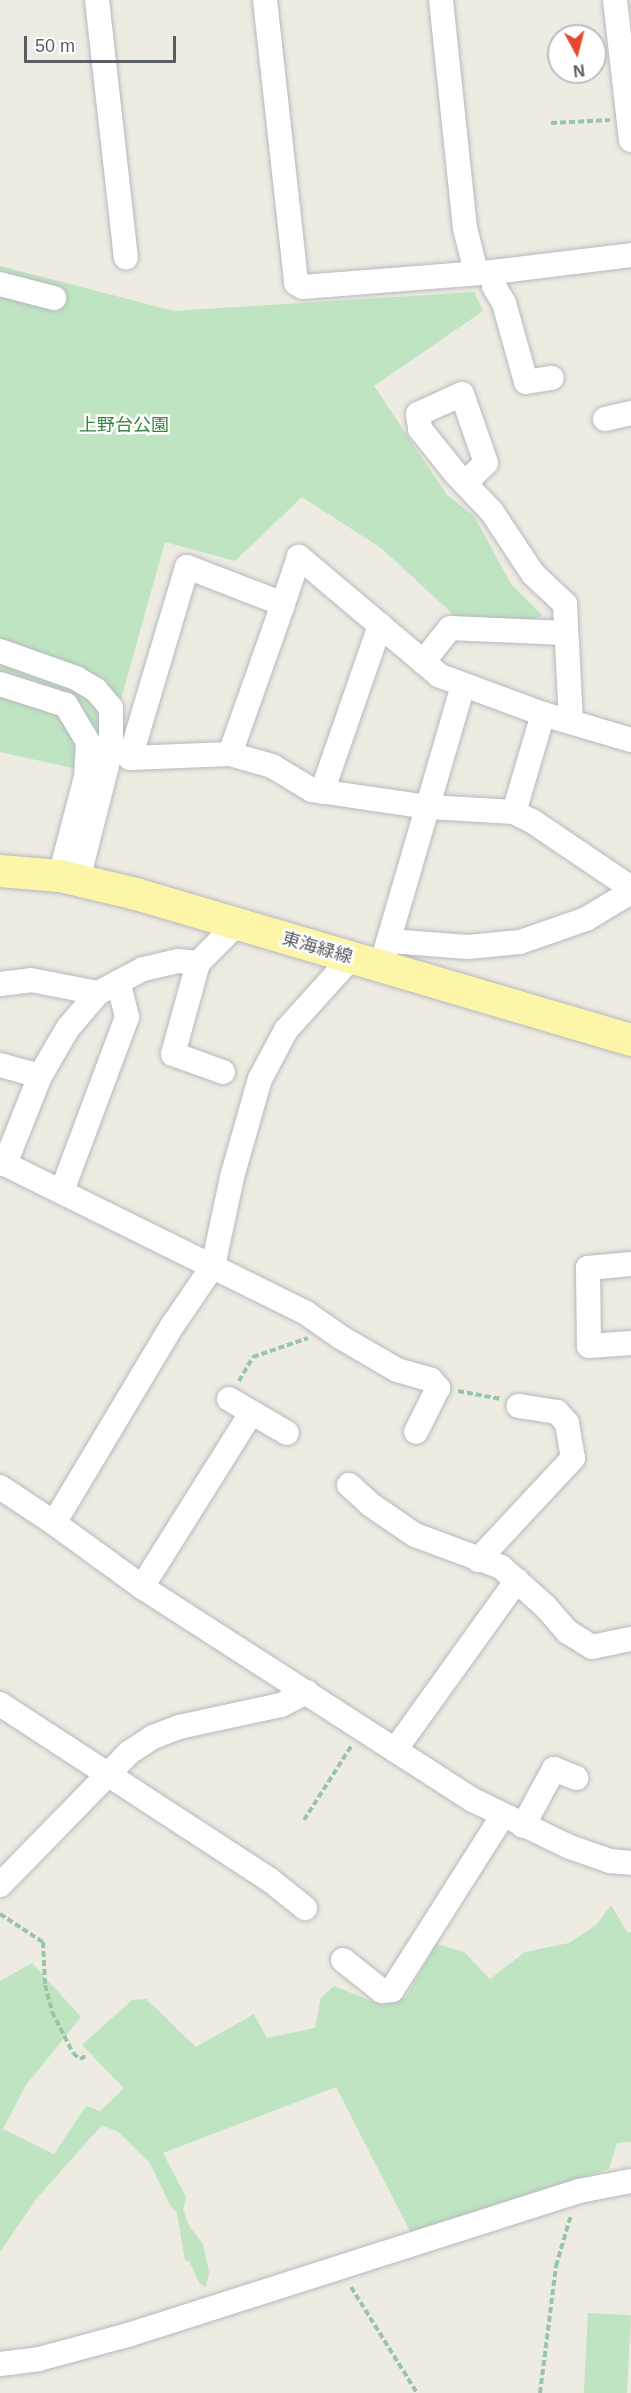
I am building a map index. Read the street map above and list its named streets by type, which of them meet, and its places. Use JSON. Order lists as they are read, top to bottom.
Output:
{
  "streets": {
    "main road": ["東海緑線"]
  },
  "parks": ["上野台公園"],
  "scale_bar": "50 m",
  "north": "bottom"
}
